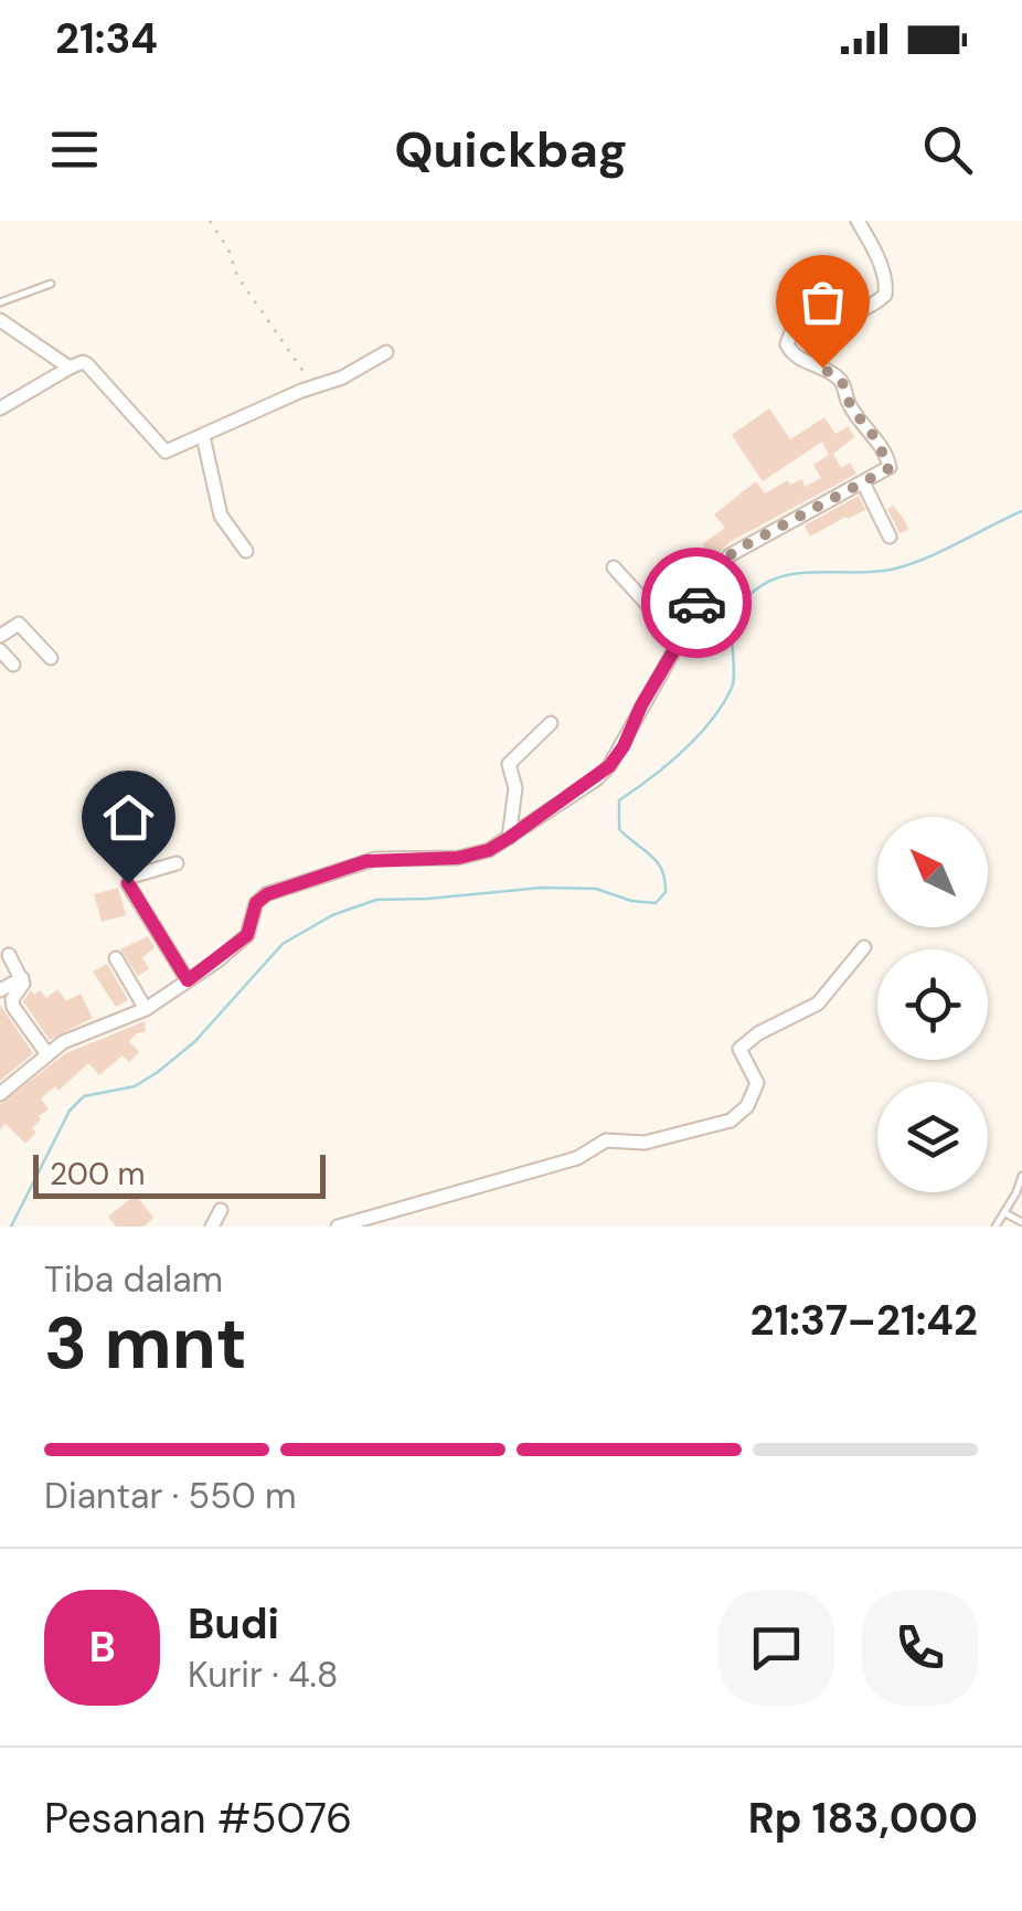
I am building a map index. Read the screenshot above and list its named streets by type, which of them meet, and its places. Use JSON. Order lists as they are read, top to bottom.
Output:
{
  "scale_bar": "200 m",
  "north": "top left",
  "page": {
    "status": "21:34",
    "header": "Quickbag",
    "scale": "200 m",
    "heading": ["3 mnt", "Tiba dalam", "21:37–21:42"],
    "panel": [
      "Budi",
      "Kurir · 4.8",
      "Pesanan #5076",
      "Rp 183,000"
    ],
    "bar": "Diantar · 550 m",
    "round": "B"
  }
}
